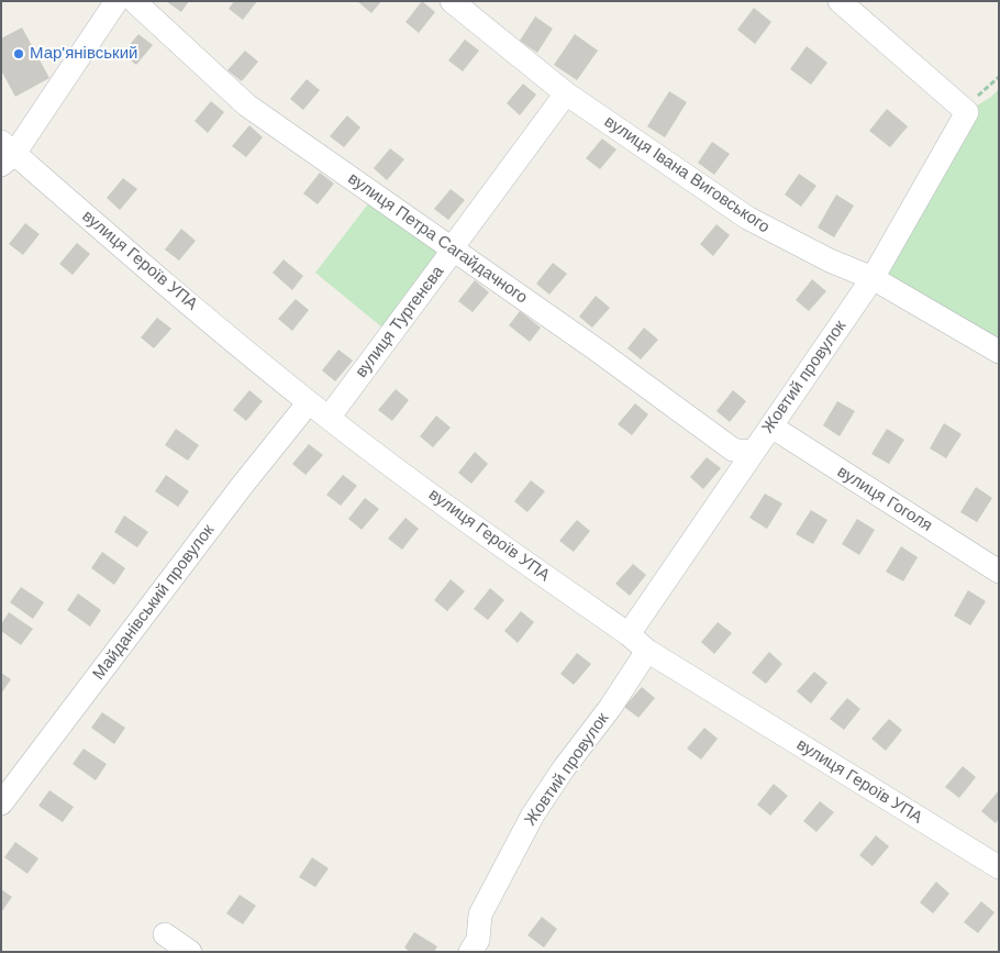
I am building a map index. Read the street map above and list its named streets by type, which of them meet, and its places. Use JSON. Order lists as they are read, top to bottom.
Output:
{
  "streets": {
    "street": [
      "вулиця Івана Виговського",
      "вулиця Петра Сагайдачного",
      "вулиця Героїв УПА",
      "вулиця Тургенєва",
      "Жовтий провулок",
      "вулиця Гоголя",
      "Майданівський провулок"
    ]
  },
  "crossings": [
    ["вулиця Івана Виговського", "вулиця Тургенєва"],
    ["вулиця Івана Виговського", "Жовтий провулок"],
    ["вулиця Петра Сагайдачного", "вулиця Тургенєва"],
    ["вулиця Петра Сагайдачного", "Жовтий провулок"],
    ["вулиця Героїв УПА", "вулиця Тургенєва"],
    ["вулиця Героїв УПА", "Жовтий провулок"],
    ["вулиця Героїв УПА", "Майданівський провулок"],
    ["Жовтий провулок", "вулиця Гоголя"]
  ],
  "places": ["Мар'янівський"]
}
